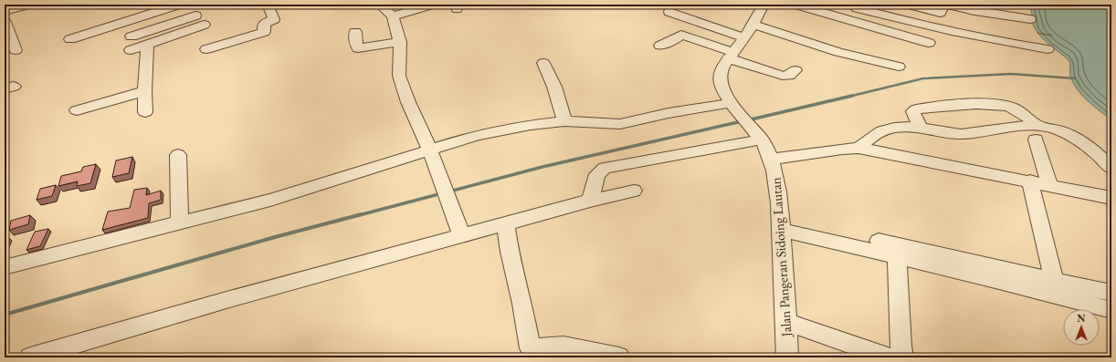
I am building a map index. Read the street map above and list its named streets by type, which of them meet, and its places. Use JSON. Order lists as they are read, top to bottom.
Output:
{
  "streets": {
    "street": ["Jalan Pangeran Sidoing Lautan"]
  },
  "north": "top"
}
